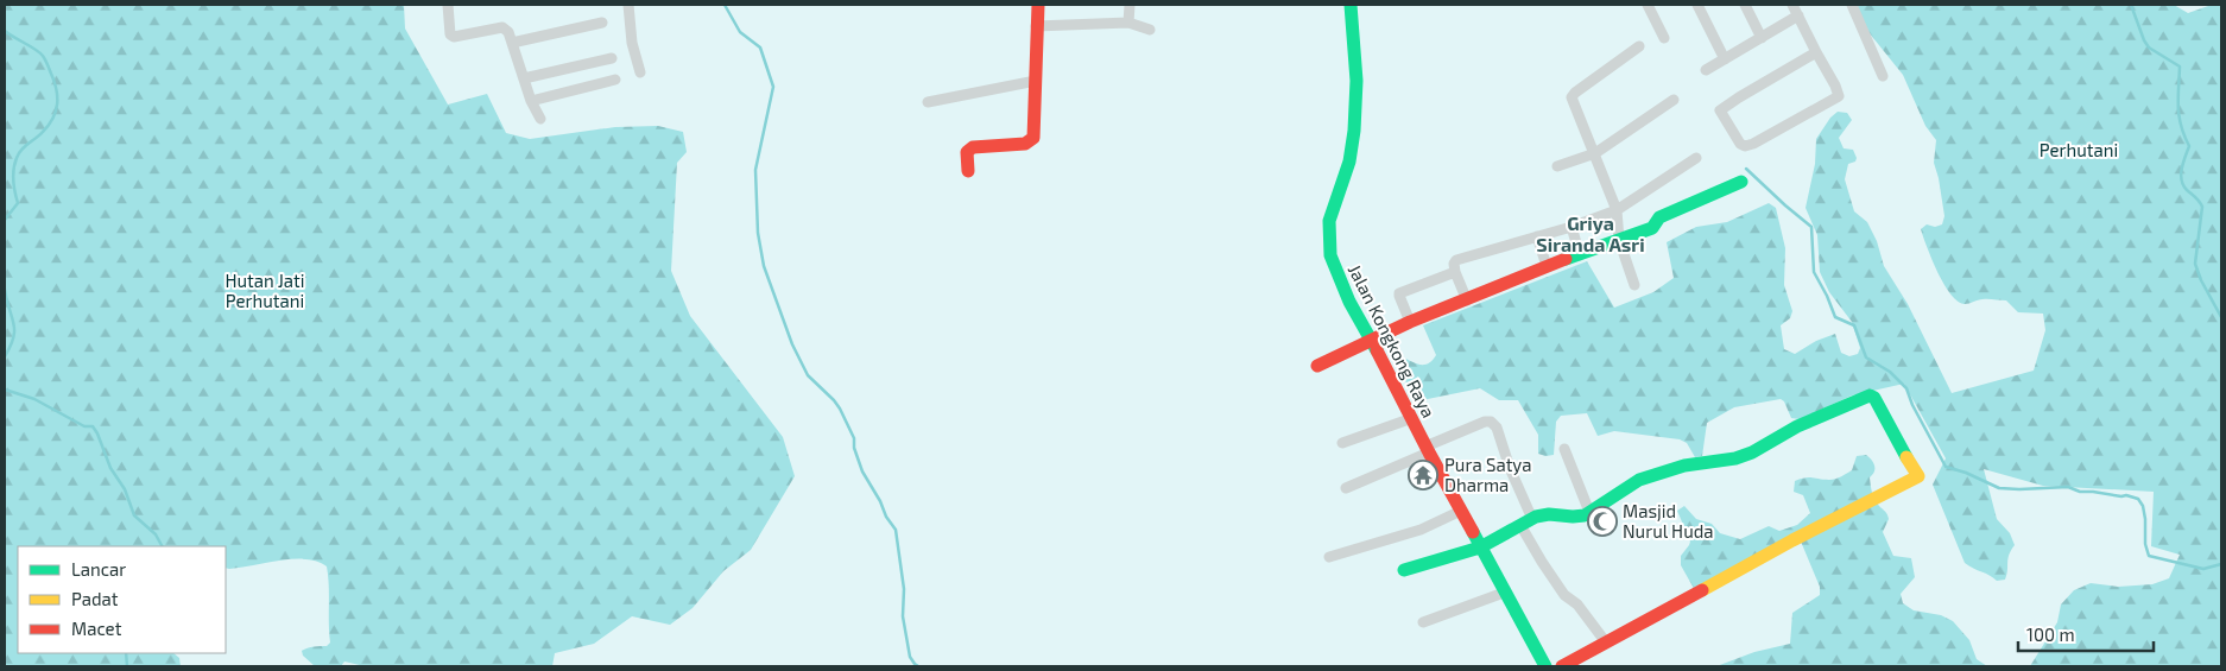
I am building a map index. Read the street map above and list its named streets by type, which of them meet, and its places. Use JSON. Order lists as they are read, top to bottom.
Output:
{
  "streets": {
    "street": ["Jalan Kongkong Raya"]
  },
  "districts": ["Griya Siranda Asri"],
  "parks": ["Perhutani", "Hutan Jati Perhutani"],
  "places": {
    "temple": ["Pura Satya Dharma"],
    "mosque": ["Masjid Nurul Huda"]
  },
  "legend": ["Lancar", "Padat", "Macet"],
  "scale_bar": "100 m"
}
